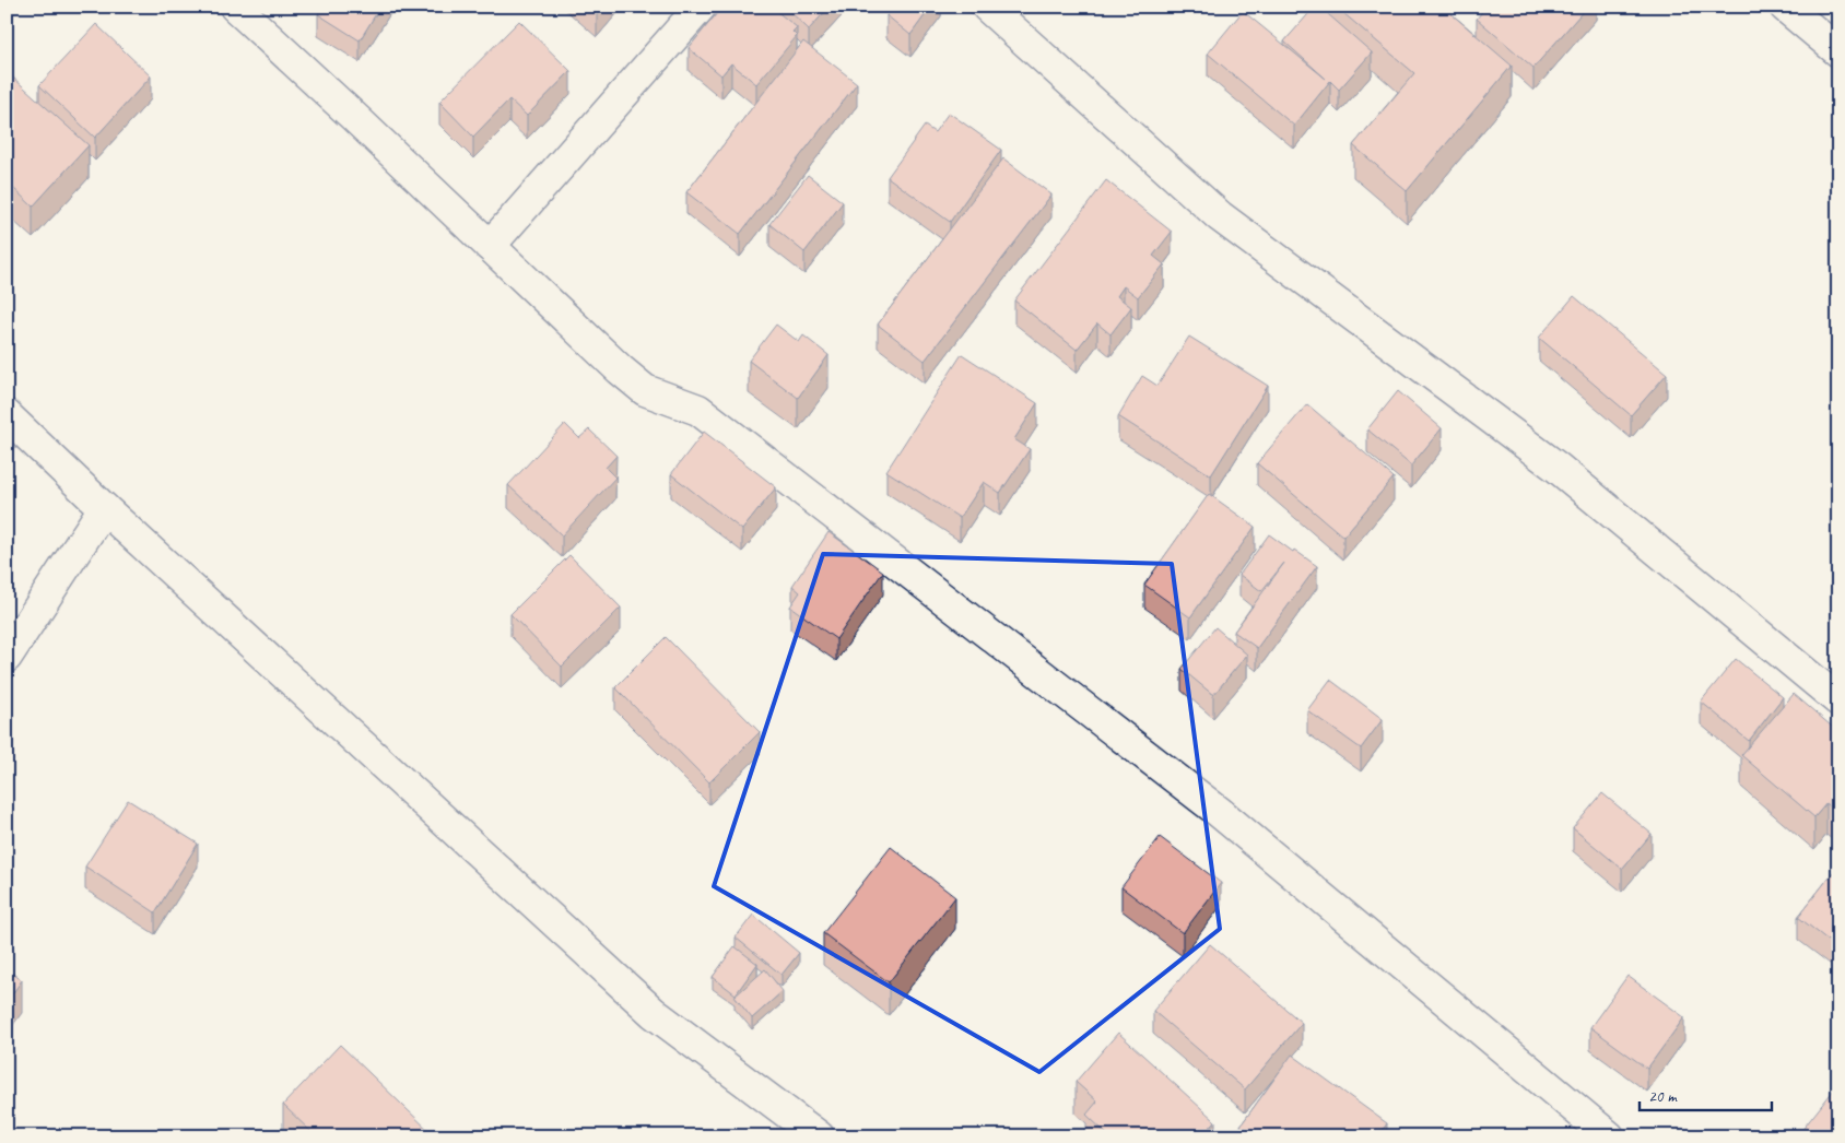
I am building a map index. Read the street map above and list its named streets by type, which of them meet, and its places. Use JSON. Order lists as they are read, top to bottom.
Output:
{
  "scale_bar": "20 m"
}
